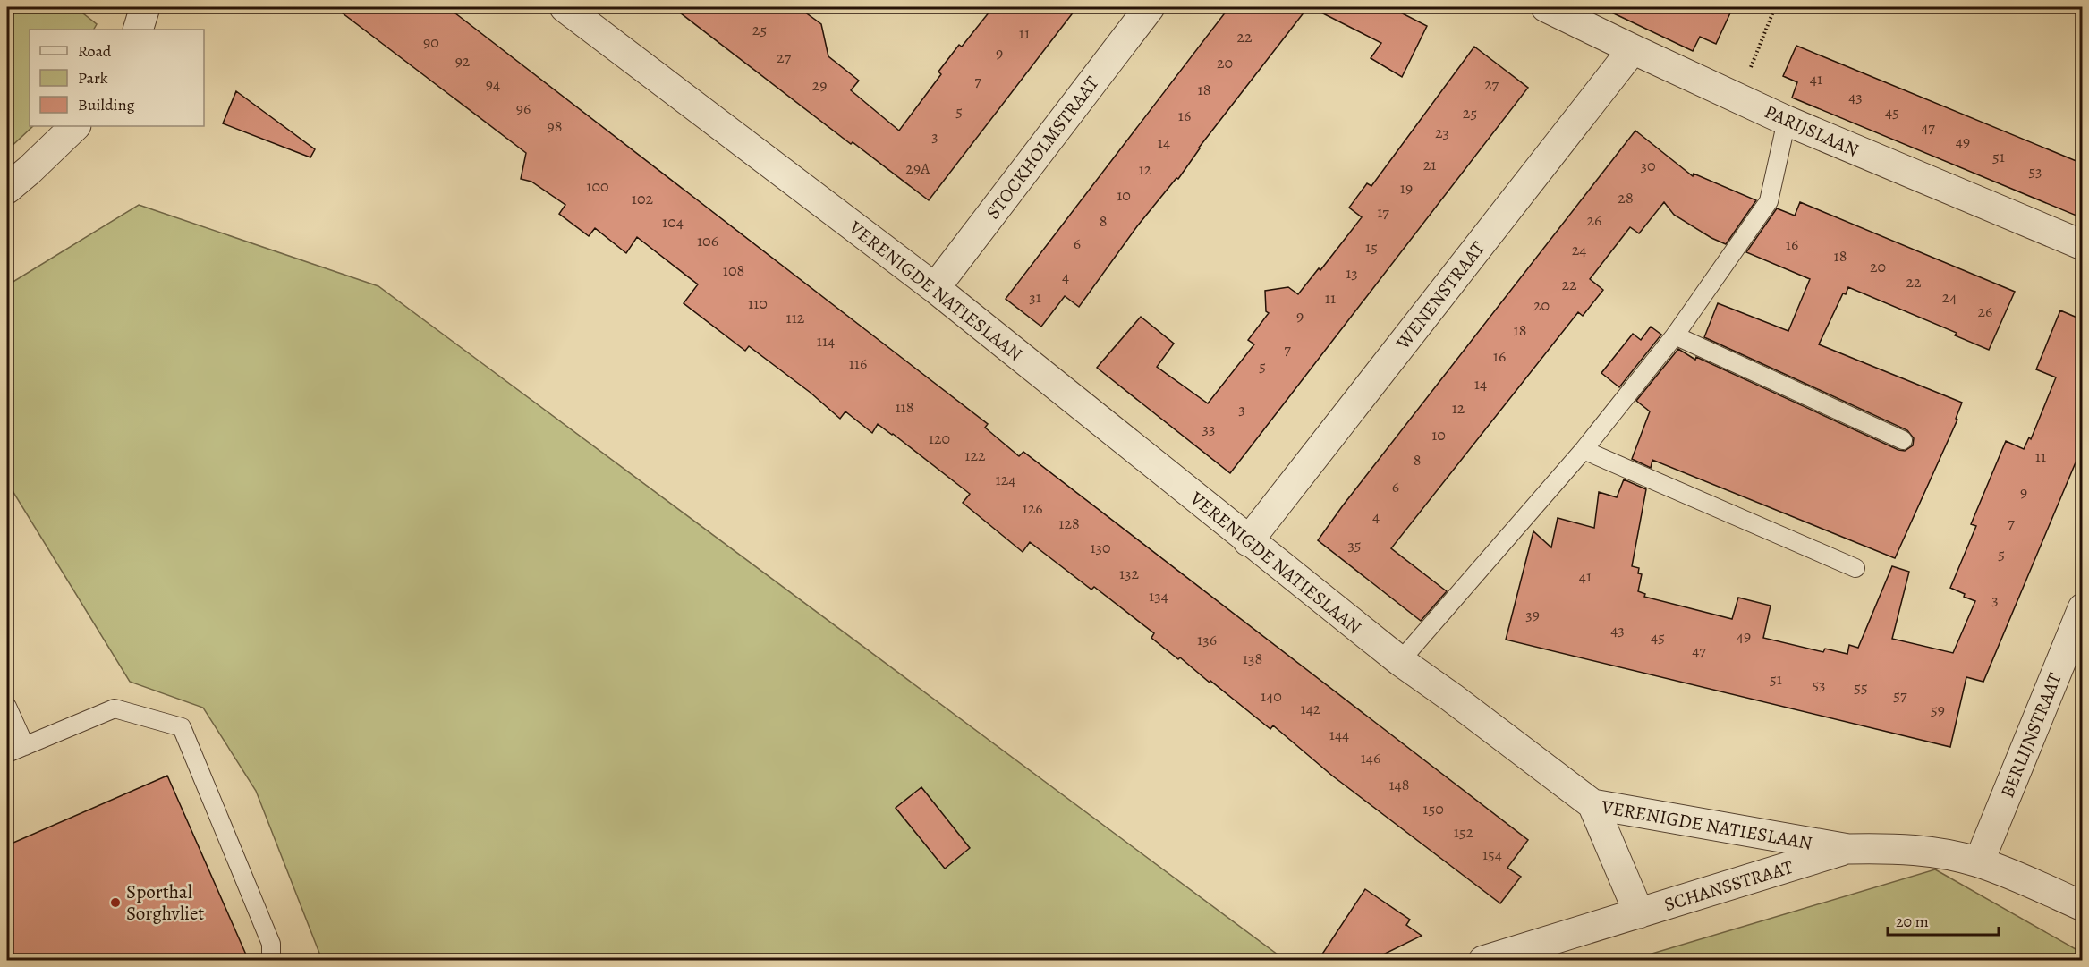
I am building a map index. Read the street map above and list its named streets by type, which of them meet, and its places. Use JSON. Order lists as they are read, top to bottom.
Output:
{
  "streets": {
    "street": [
      "PARIJSLAAN",
      "STOCKHOLMSTRAAT",
      "VERENIGDE NATIESLAAN",
      "WENENSTRAAT",
      "BERLIJNSTRAAT",
      "SCHANSSTRAAT"
    ]
  },
  "crossings": [
    ["PARIJSLAAN", "WENENSTRAAT"],
    ["STOCKHOLMSTRAAT", "VERENIGDE NATIESLAAN"],
    ["VERENIGDE NATIESLAAN", "WENENSTRAAT"],
    ["VERENIGDE NATIESLAAN", "BERLIJNSTRAAT"],
    ["VERENIGDE NATIESLAAN", "SCHANSSTRAAT"]
  ],
  "places": ["Sporthal Sorghvliet"],
  "house_numbers": [
    "25",
    "11",
    "22",
    "90",
    "9",
    "27",
    "92",
    "20",
    "41",
    "7",
    "94",
    "27",
    "29",
    "18",
    "43",
    "96",
    "5",
    "45",
    "25",
    "16",
    "98",
    "47",
    "23",
    "3",
    "49",
    "14",
    "51",
    "21",
    "30",
    "29A",
    "12",
    "53",
    "100",
    "19",
    "10",
    "28",
    "102",
    "17",
    "26",
    "8",
    "104",
    "106",
    "6",
    "16",
    "15",
    "24",
    "18",
    "20",
    "108",
    "13",
    "4",
    "22",
    "22",
    "31",
    "24",
    "11",
    "110",
    "20",
    "26",
    "9",
    "112",
    "18",
    "114",
    "7",
    "16",
    "116",
    "5",
    "14",
    "118",
    "12",
    "3",
    "33",
    "10",
    "120",
    "122",
    "11",
    "8",
    "124",
    "6",
    "9",
    "126",
    "4",
    "7",
    "128",
    "35",
    "130",
    "5",
    "132",
    "41",
    "134",
    "3",
    "39",
    "43",
    "49",
    "45",
    "136",
    "47",
    "138",
    "51",
    "53",
    "55",
    "57",
    "140",
    "142",
    "59",
    "144",
    "146",
    "148",
    "150",
    "152",
    "154"
  ],
  "legend": ["Road", "Park", "Building"],
  "scale_bar": "20 m"
}
